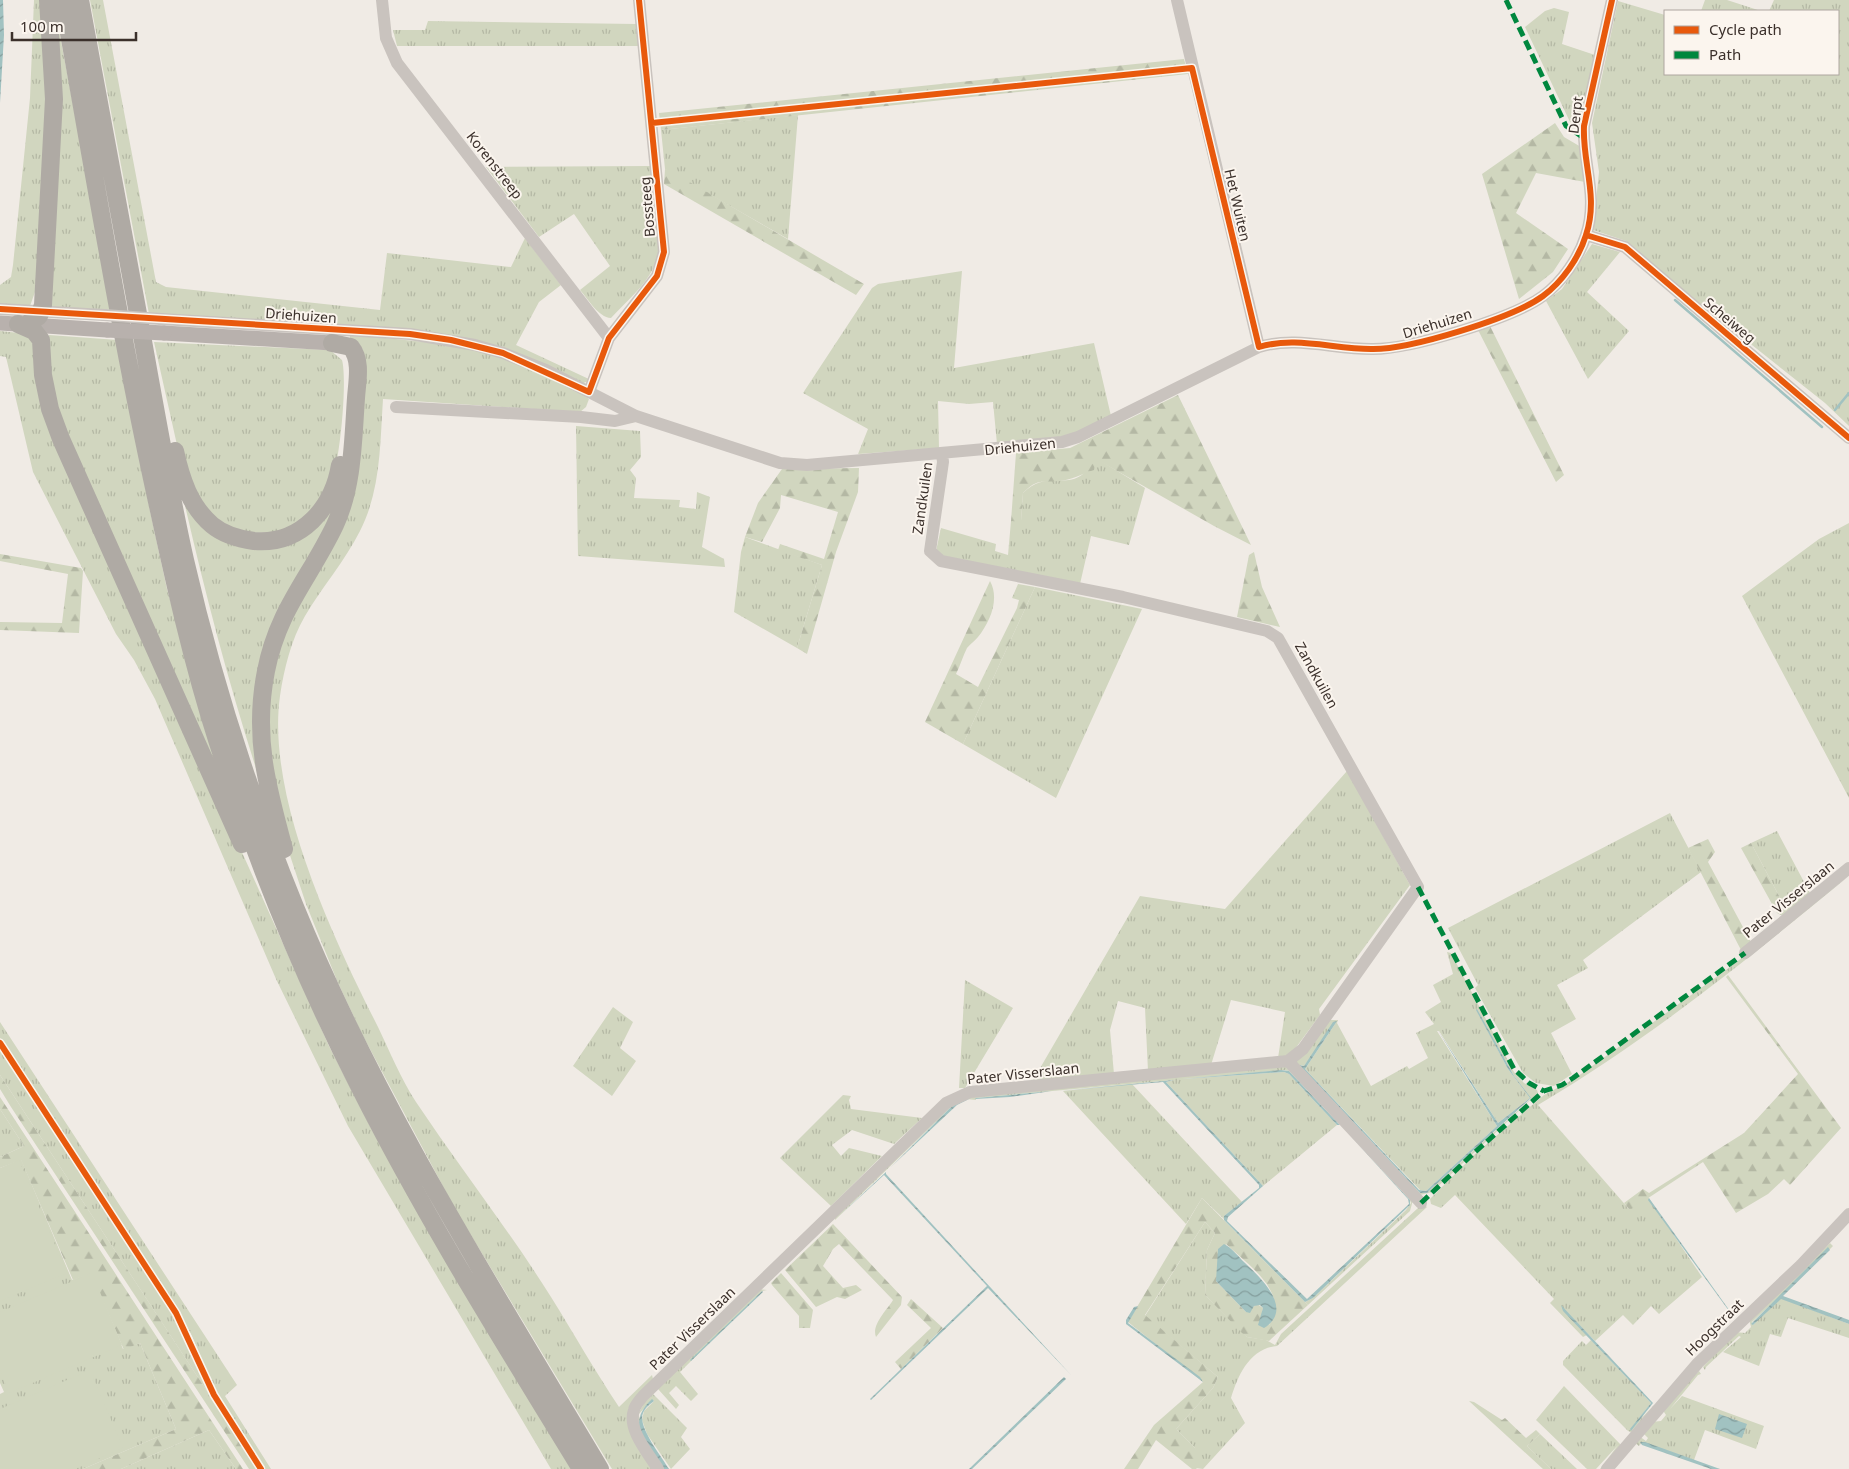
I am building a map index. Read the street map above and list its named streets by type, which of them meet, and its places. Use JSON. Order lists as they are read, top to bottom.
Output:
{
  "streets": {
    "main road": ["Driehuizen"],
    "street": [
      "Derpt",
      "Korenstreep",
      "Het Wuiten",
      "Bossteeg",
      "Scheiweg",
      "Zandkuilen",
      "Pater Visserslaan",
      "Hoogstraat"
    ]
  },
  "crossings": [
    ["Derpt", "Driehuizen"],
    ["Derpt", "Scheiweg"],
    ["Korenstreep", "Bossteeg"],
    ["Het Wuiten", "Driehuizen"],
    ["Bossteeg", "Driehuizen"],
    ["Driehuizen", "Scheiweg"],
    ["Driehuizen", "Zandkuilen"],
    ["Zandkuilen", "Pater Visserslaan"]
  ],
  "legend": ["Cycle path", "Path"],
  "scale_bar": "100 m"
}
